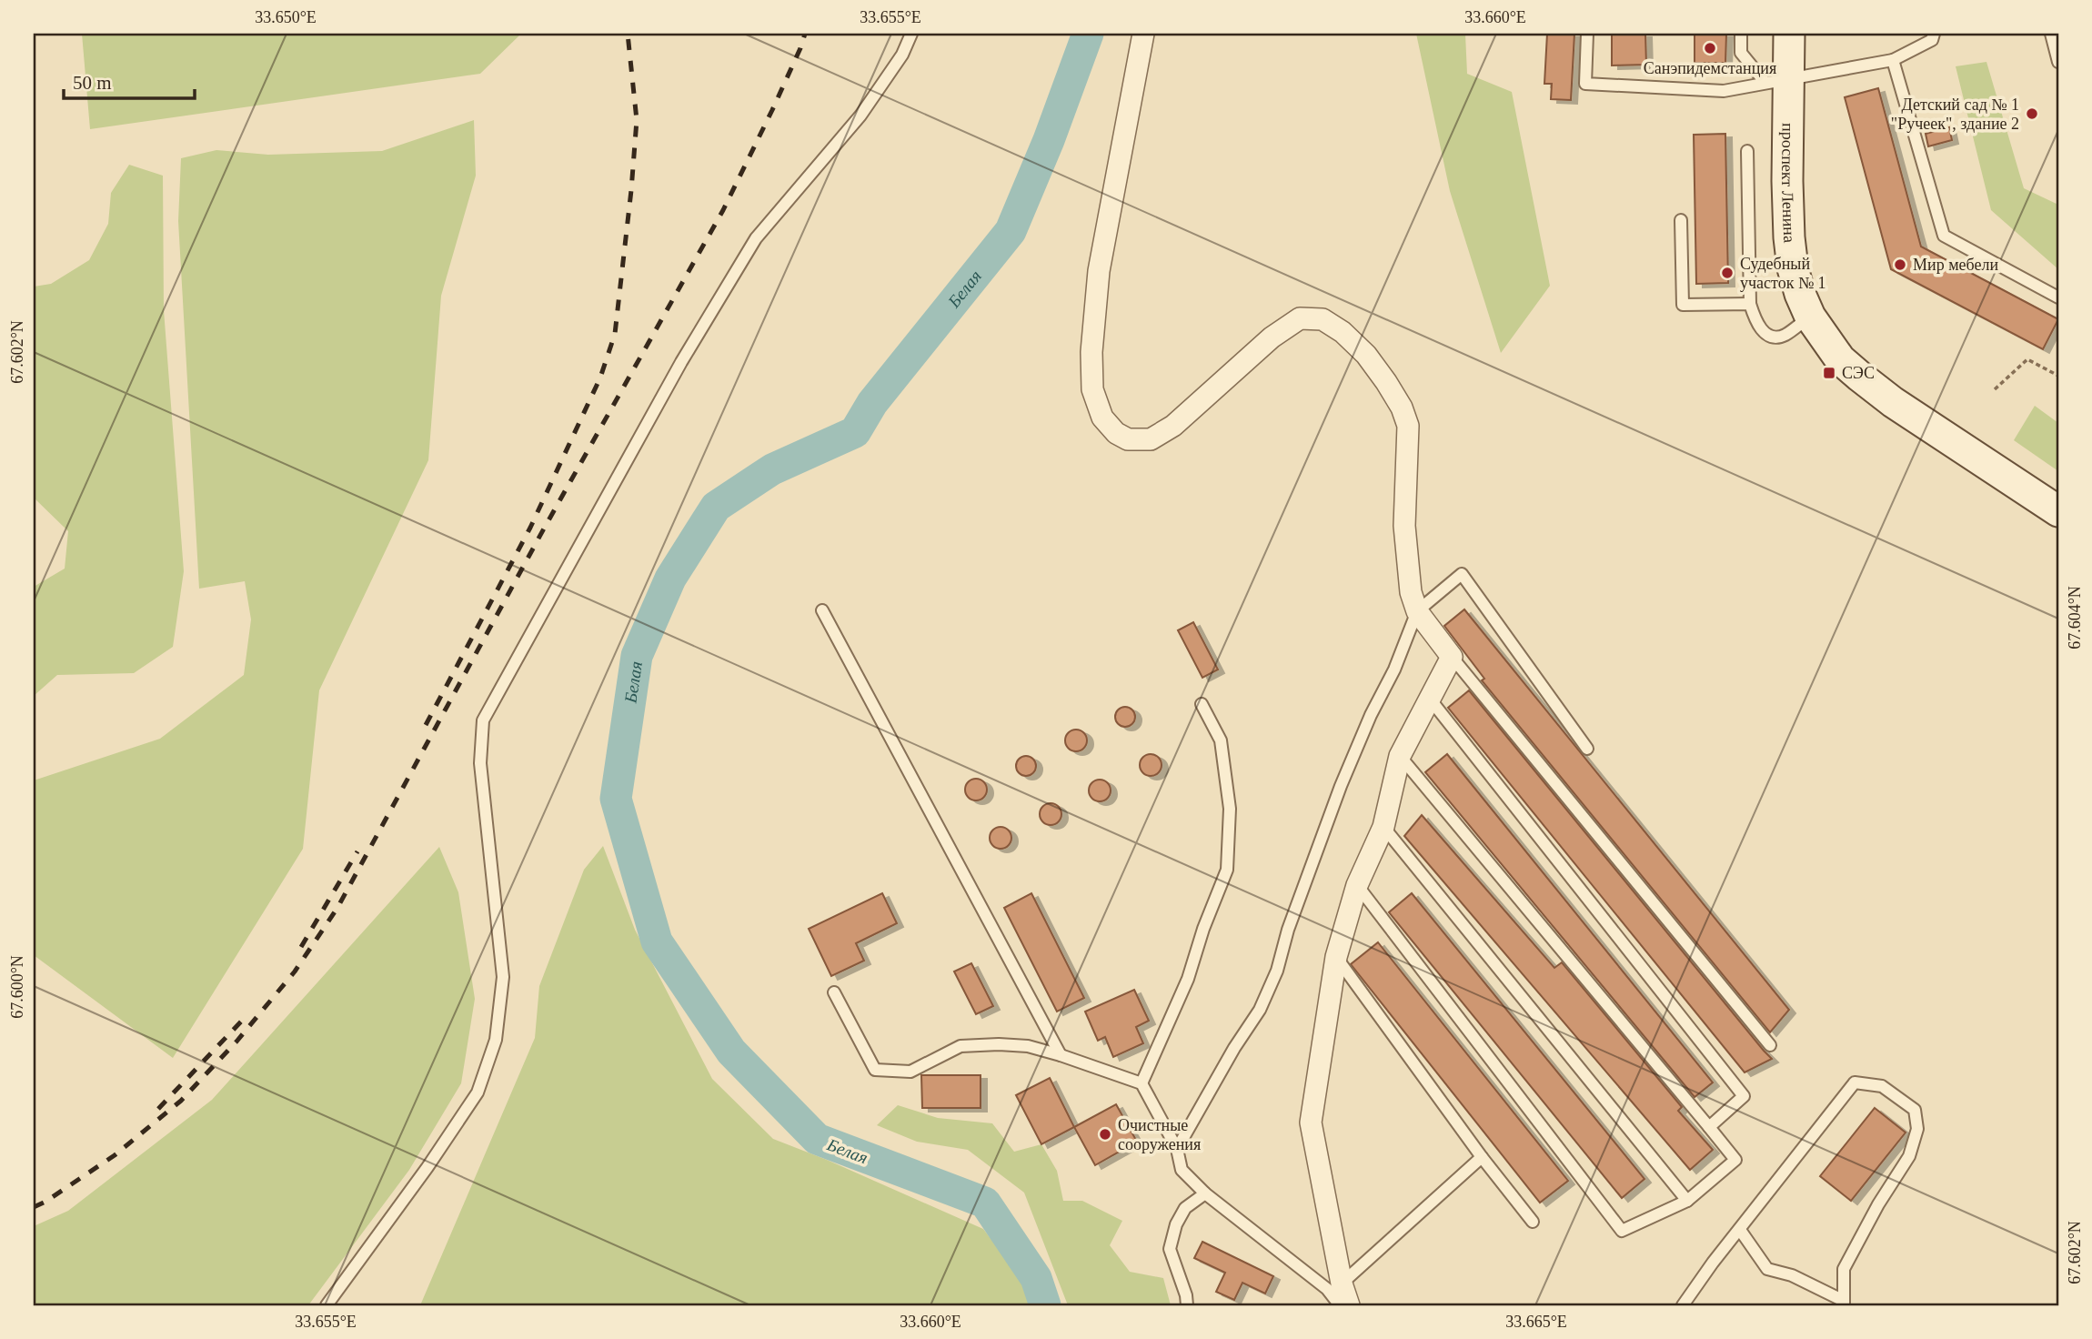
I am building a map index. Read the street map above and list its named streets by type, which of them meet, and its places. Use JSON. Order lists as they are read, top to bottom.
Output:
{
  "streets": {
    "main road": ["проспект Ленина"]
  },
  "water": ["Белая"],
  "places": {
    "other": [
      "Санэпидемстанция",
      "Детский сад № 1 \"Ручеек\", здание 2",
      "Мир мебели",
      "Судебный участок № 1",
      "Очистные сооружения"
    ],
    "transit": ["СЭС"]
  },
  "scale_bar": "50 m",
  "coordinates": [
    "33.650°E",
    "33.655°E",
    "33.660°E",
    "67.602°N",
    "67.604°N",
    "67.600°N",
    "33.665°E"
  ]
}
